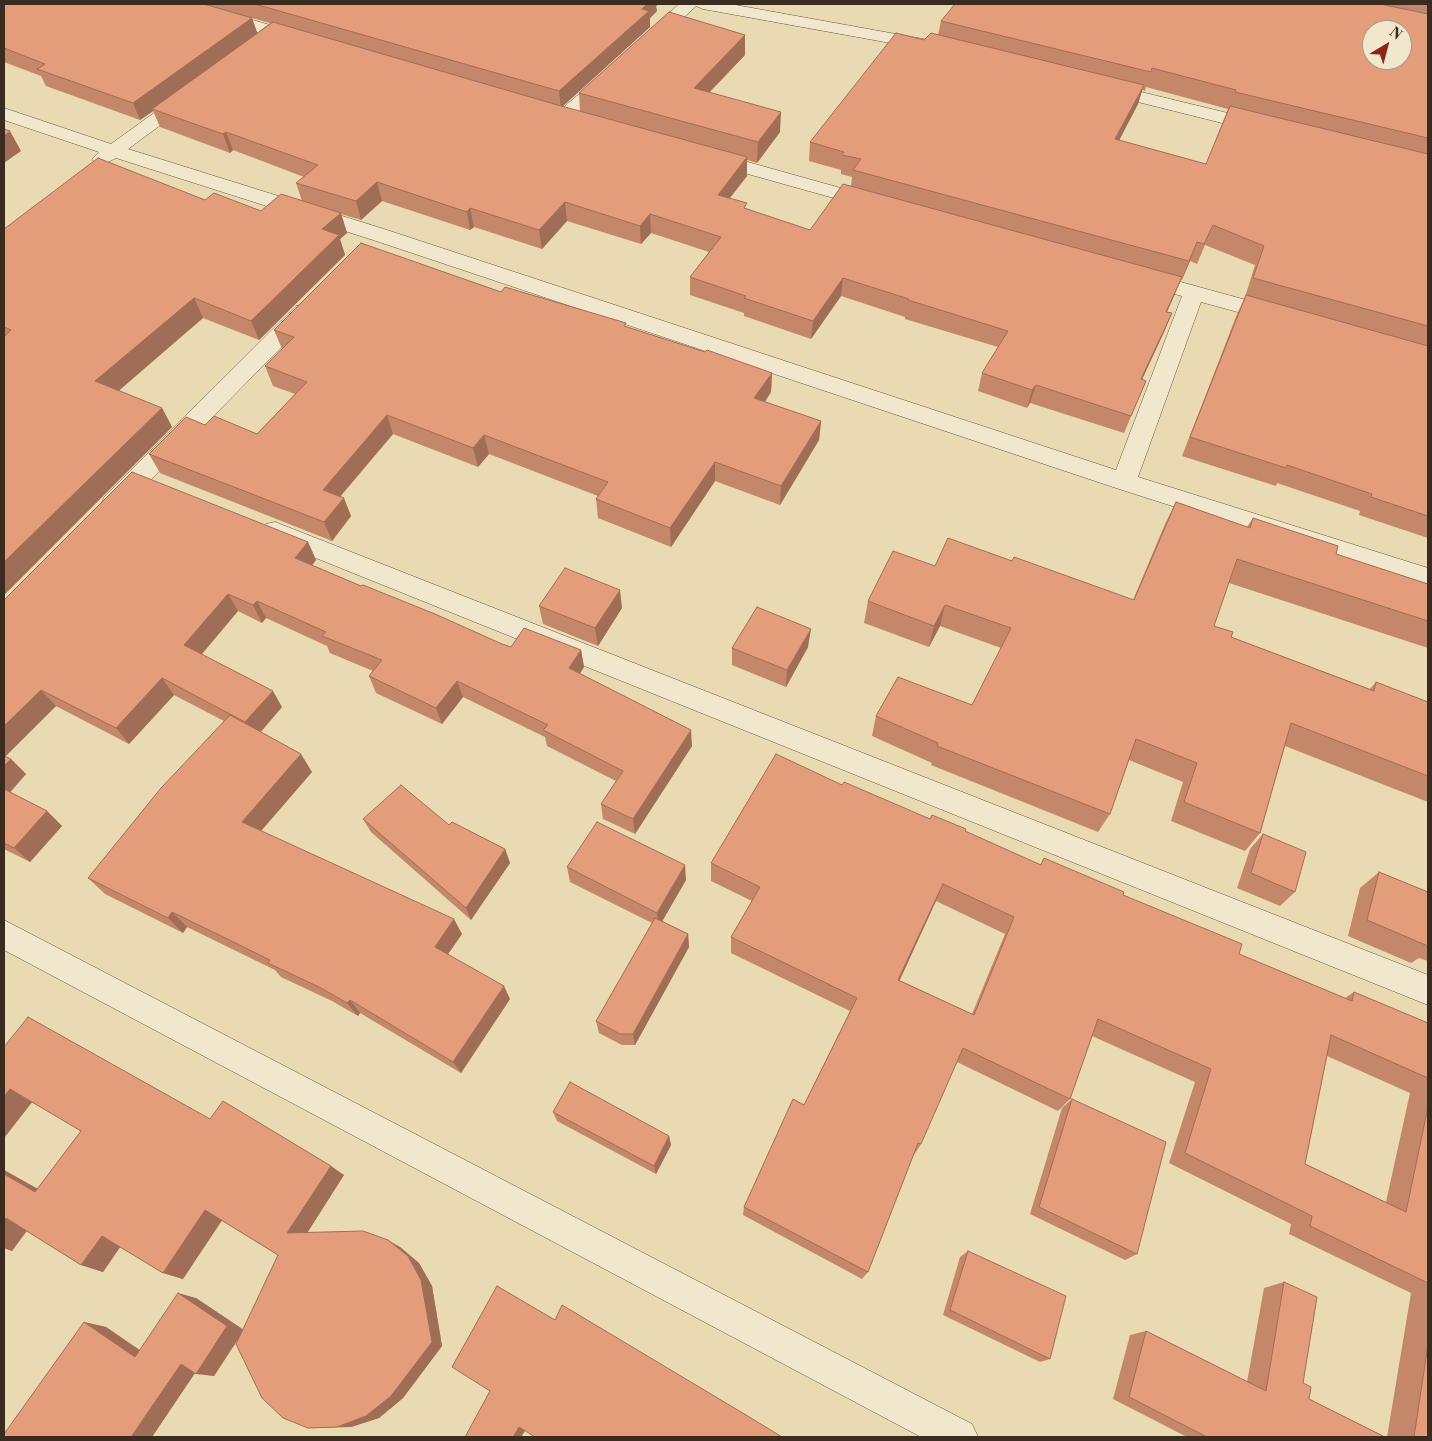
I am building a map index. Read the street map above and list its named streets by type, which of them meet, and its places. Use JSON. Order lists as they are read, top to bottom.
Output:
{
  "north": "top right"
}
